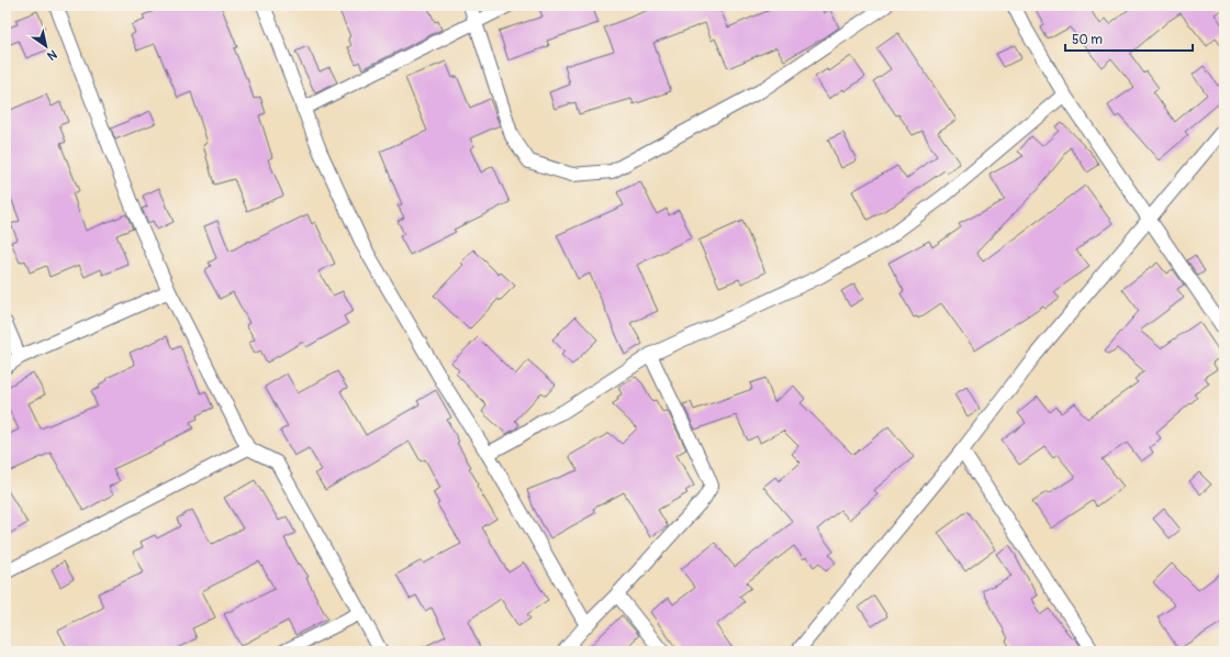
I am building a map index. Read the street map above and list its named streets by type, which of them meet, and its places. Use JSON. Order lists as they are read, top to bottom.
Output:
{
  "scale_bar": "50 m",
  "north": "bottom right"
}
